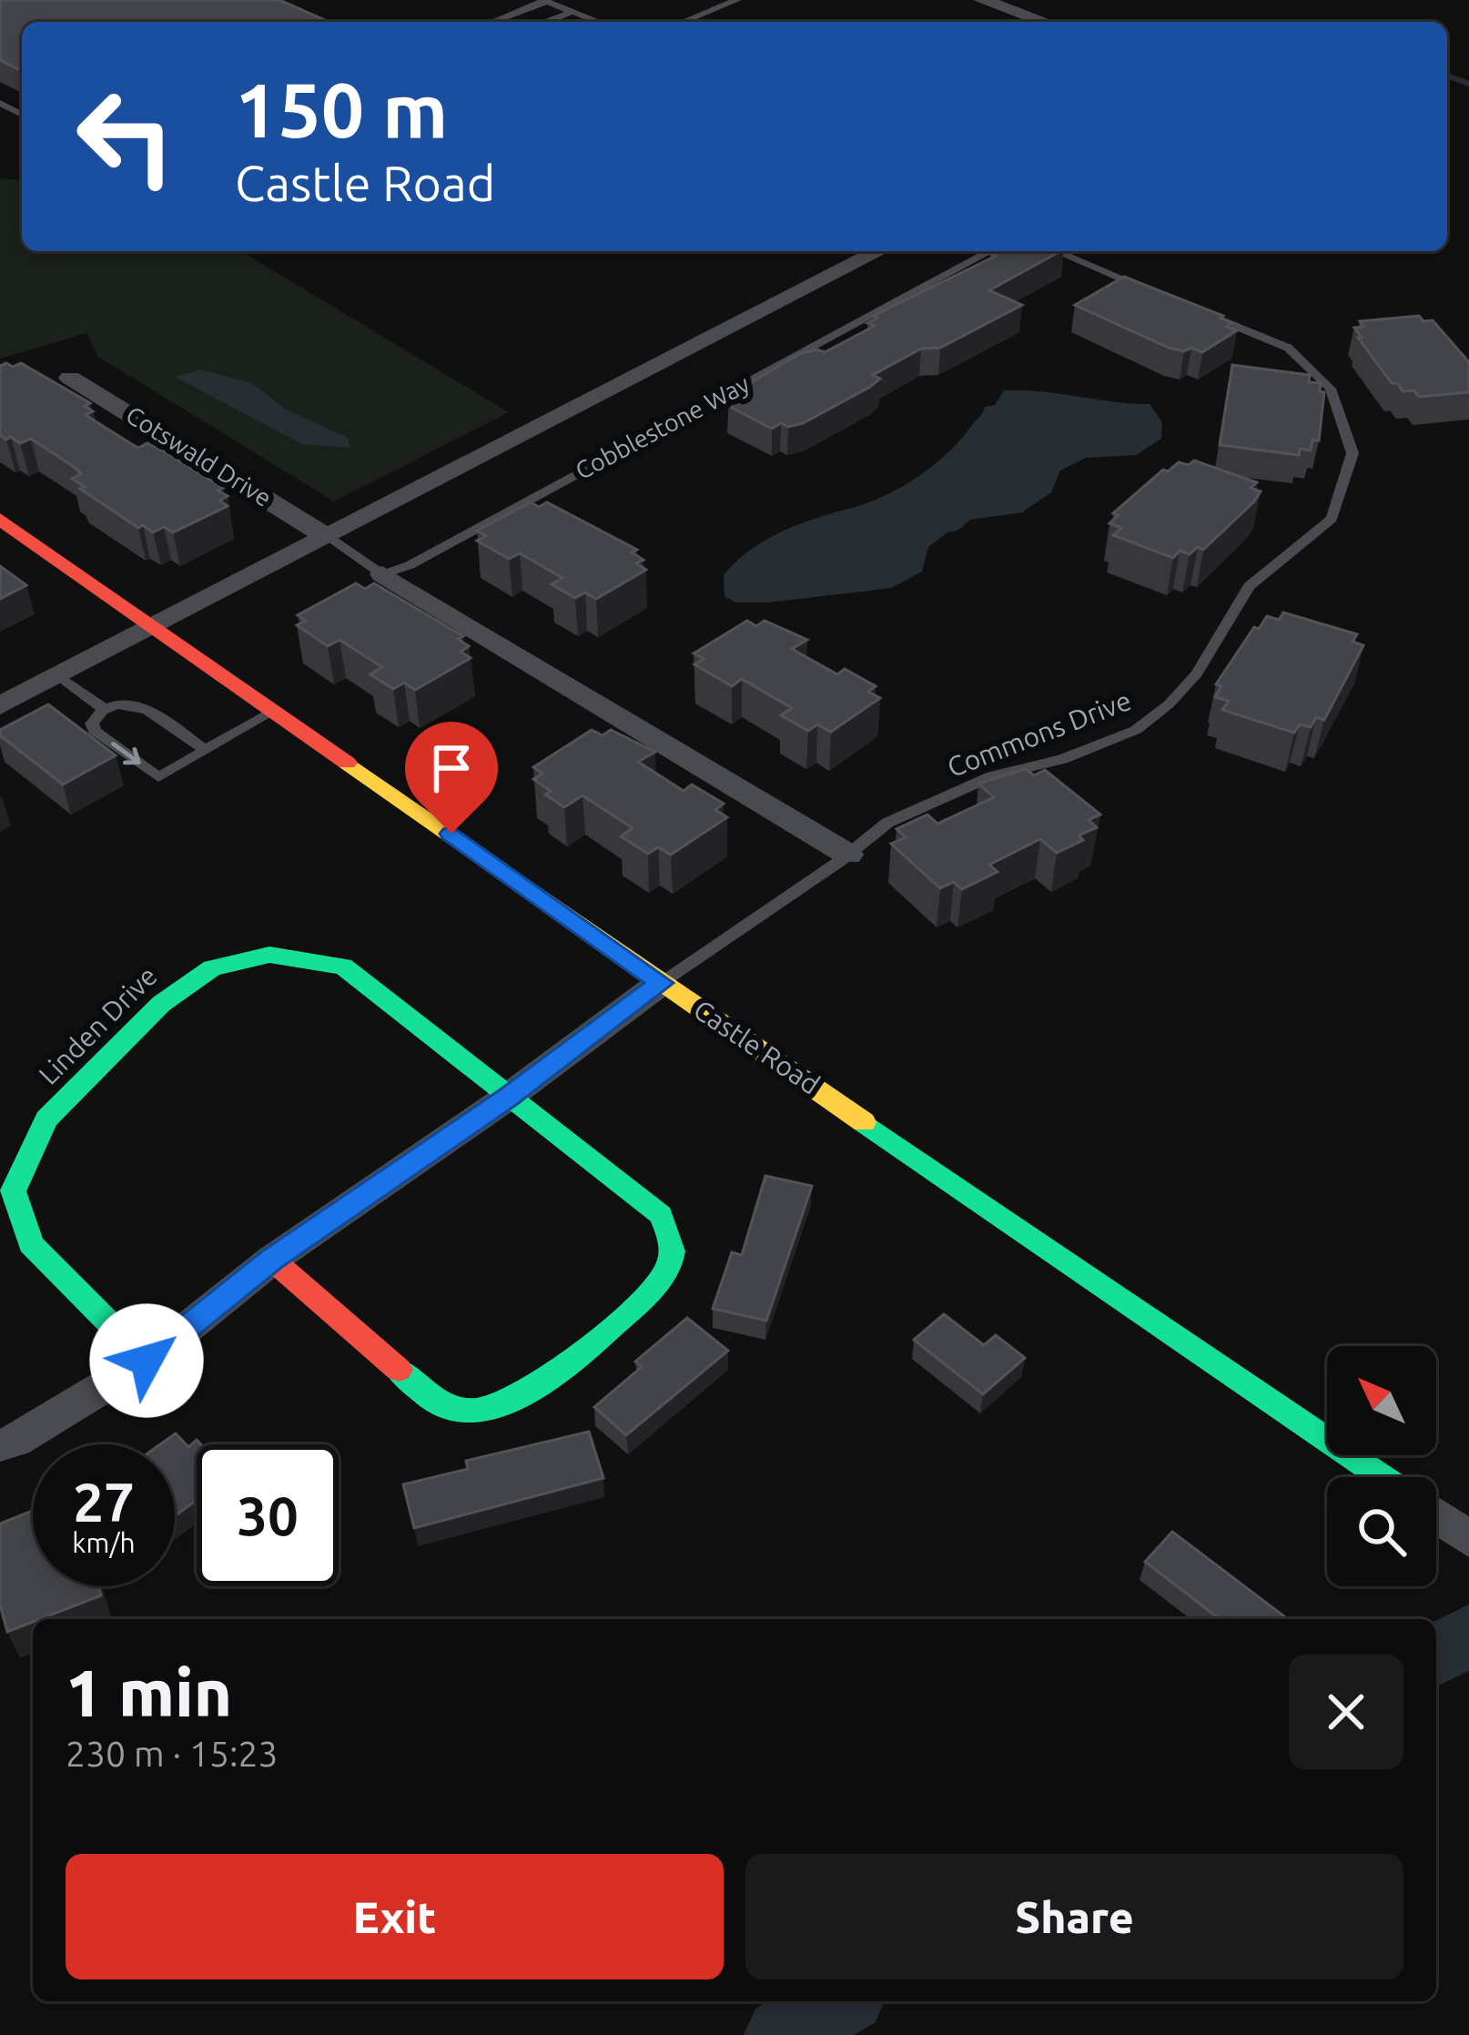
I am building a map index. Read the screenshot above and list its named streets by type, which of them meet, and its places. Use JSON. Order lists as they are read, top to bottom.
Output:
{
  "streets": {
    "street": ["Cotswald Drive", "Linden Drive", "Castle Road"],
    "lane": ["Cobblestone Way", "Commons Drive"]
  },
  "crossings": [
    ["Commons Drive", "Castle Road"]
  ],
  "north": "top left",
  "page": {
    "turn": ["150 m", "Castle Road"],
    "speed": "27 km/h",
    "limit": "30",
    "heading": ["1 min", "230 m · 15:23"],
    "buttons": ["Exit", "Share"]
  }
}
